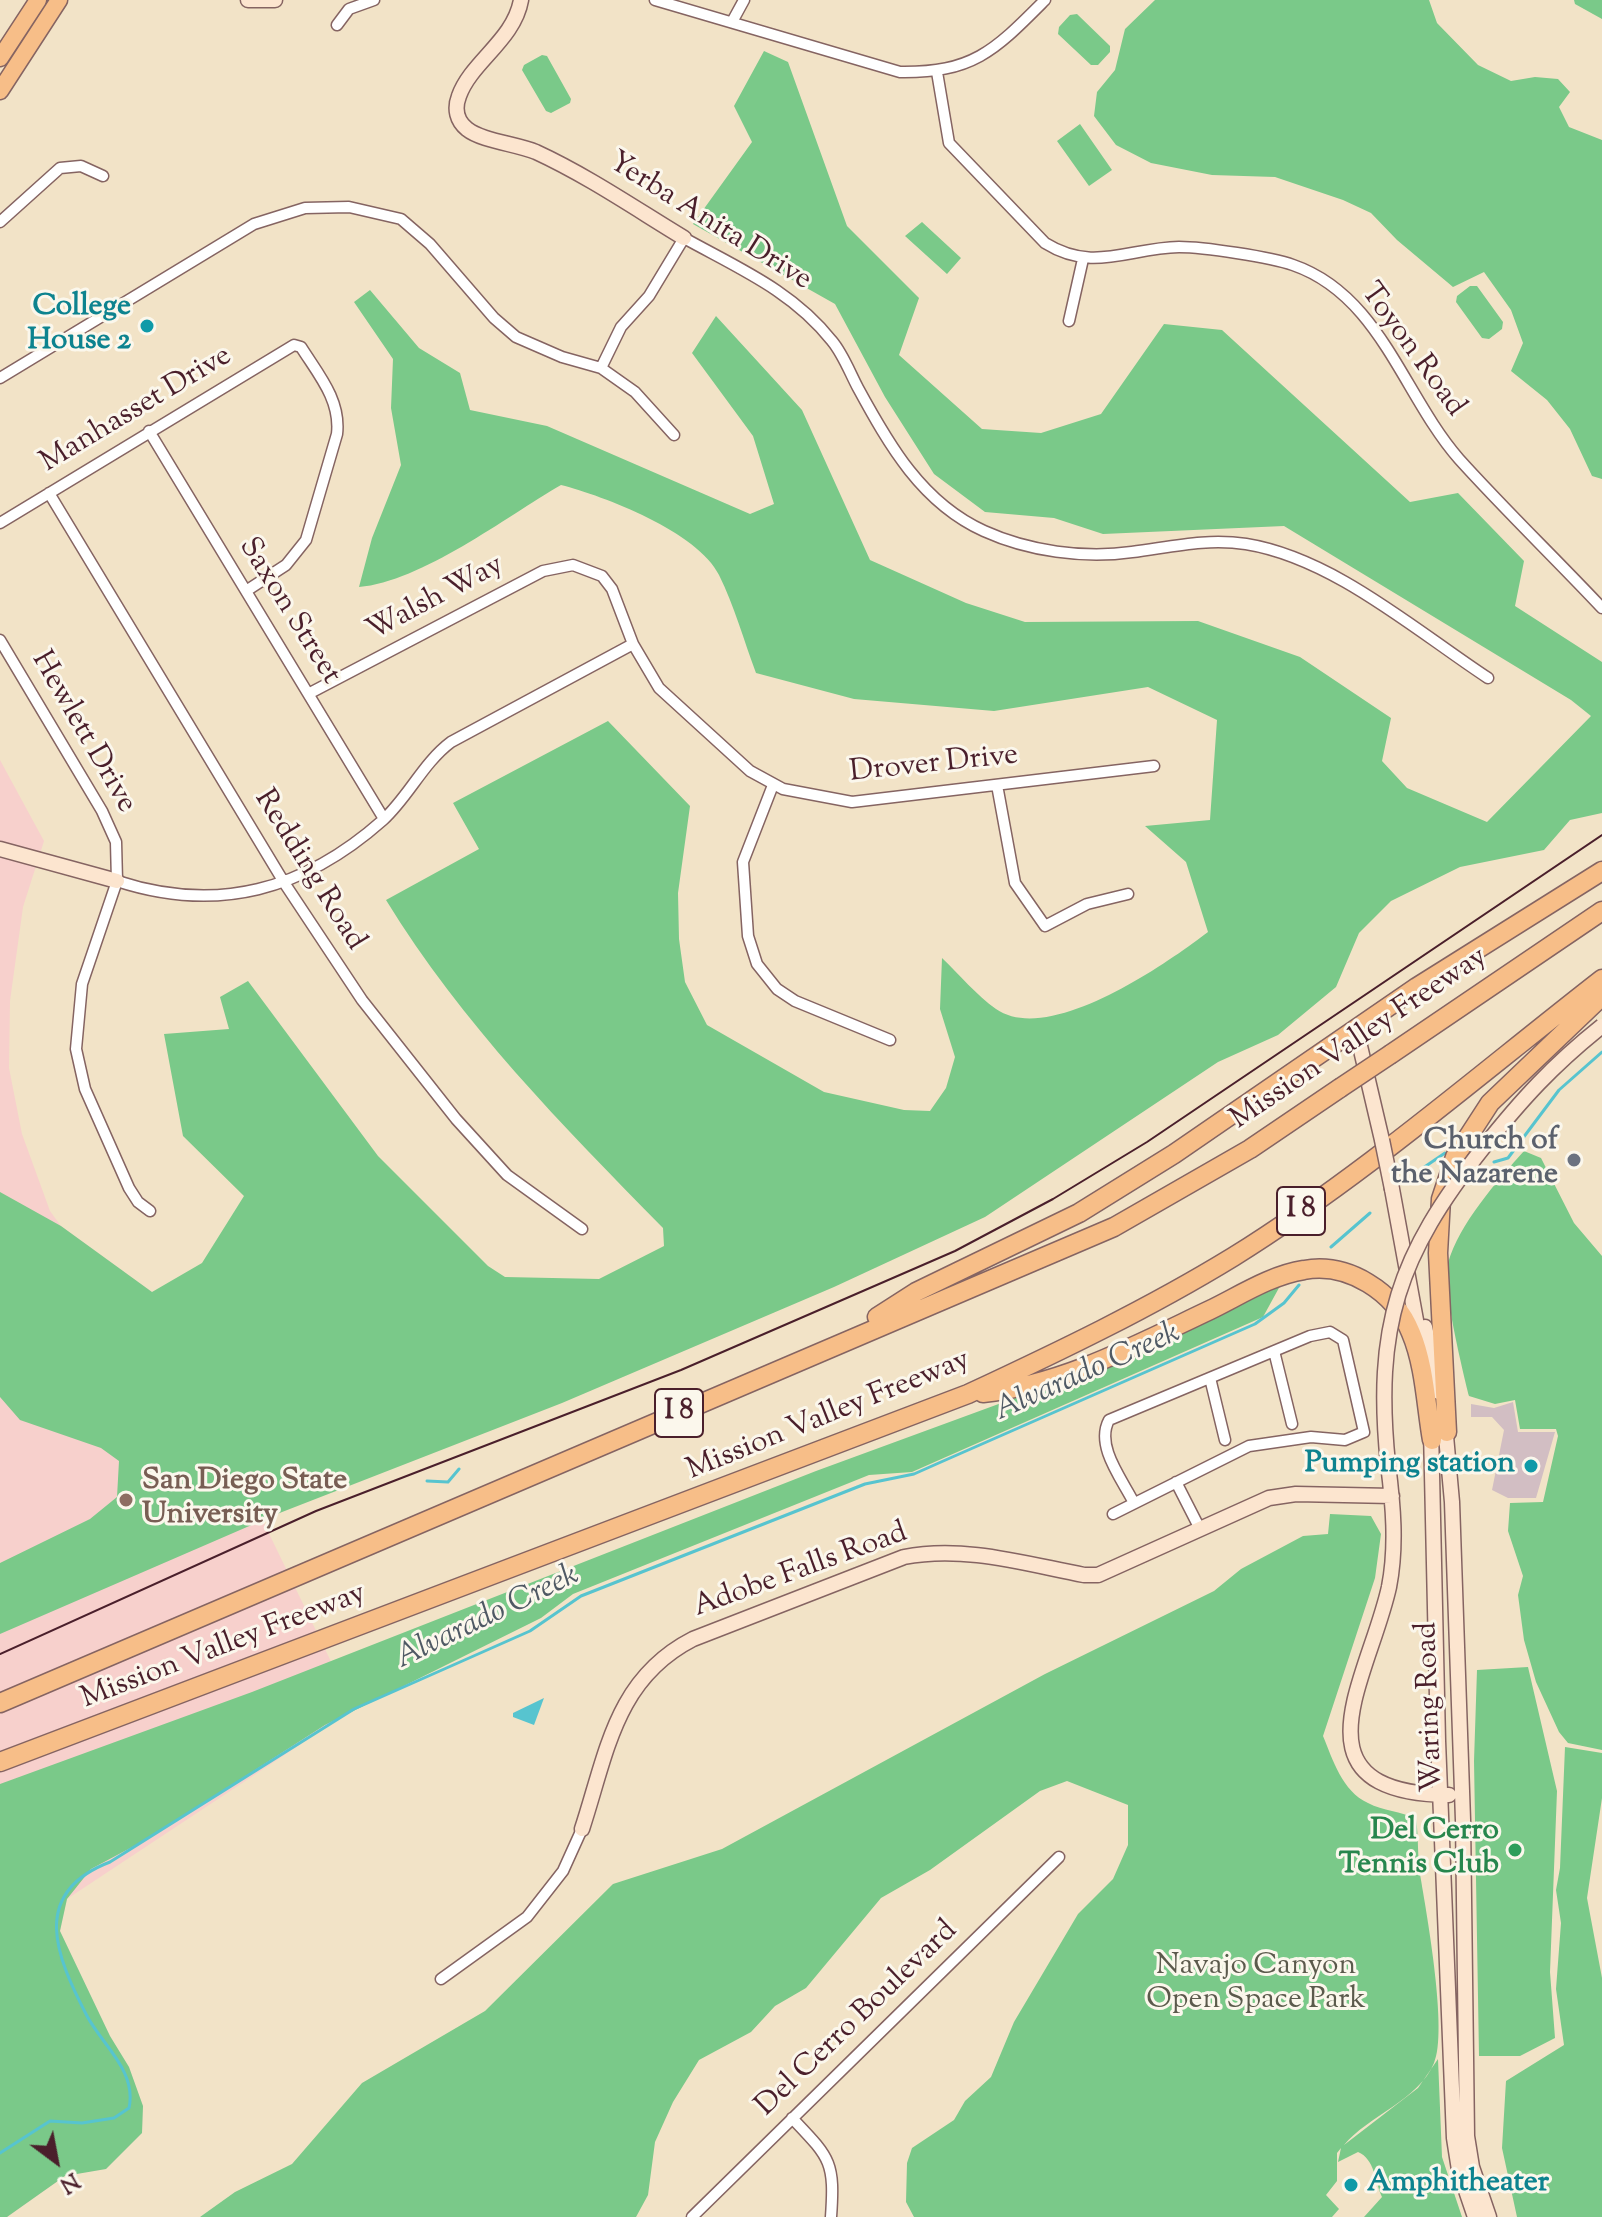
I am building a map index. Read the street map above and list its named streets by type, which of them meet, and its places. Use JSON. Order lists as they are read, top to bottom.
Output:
{
  "streets": {
    "highway": ["Mission Valley Freeway", "I 8"],
    "street": [
      "Yerba Anita Drive",
      "Toyon Road",
      "Manhasset Drive",
      "Walsh Way",
      "Saxon Street",
      "Hewlett Drive",
      "Drover Drive",
      "Redding Road",
      "Adobe Falls Road",
      "Waring Road",
      "Del Cerro Boulevard"
    ]
  },
  "crossings": [
    ["Manhasset Drive", "Saxon Street"],
    ["Manhasset Drive", "Redding Road"],
    ["Walsh Way", "Saxon Street"],
    ["Walsh Way", "Drover Drive"]
  ],
  "water": ["Alvarado Creek"],
  "parks": ["Navajo Canyon Open Space Park"],
  "places": [
    "College House 2",
    "Church of the Nazarene",
    "Pumping station",
    "San Diego State University",
    "Del Cerro Tennis Club",
    "Amphitheater"
  ],
  "north": "bottom right"
}
